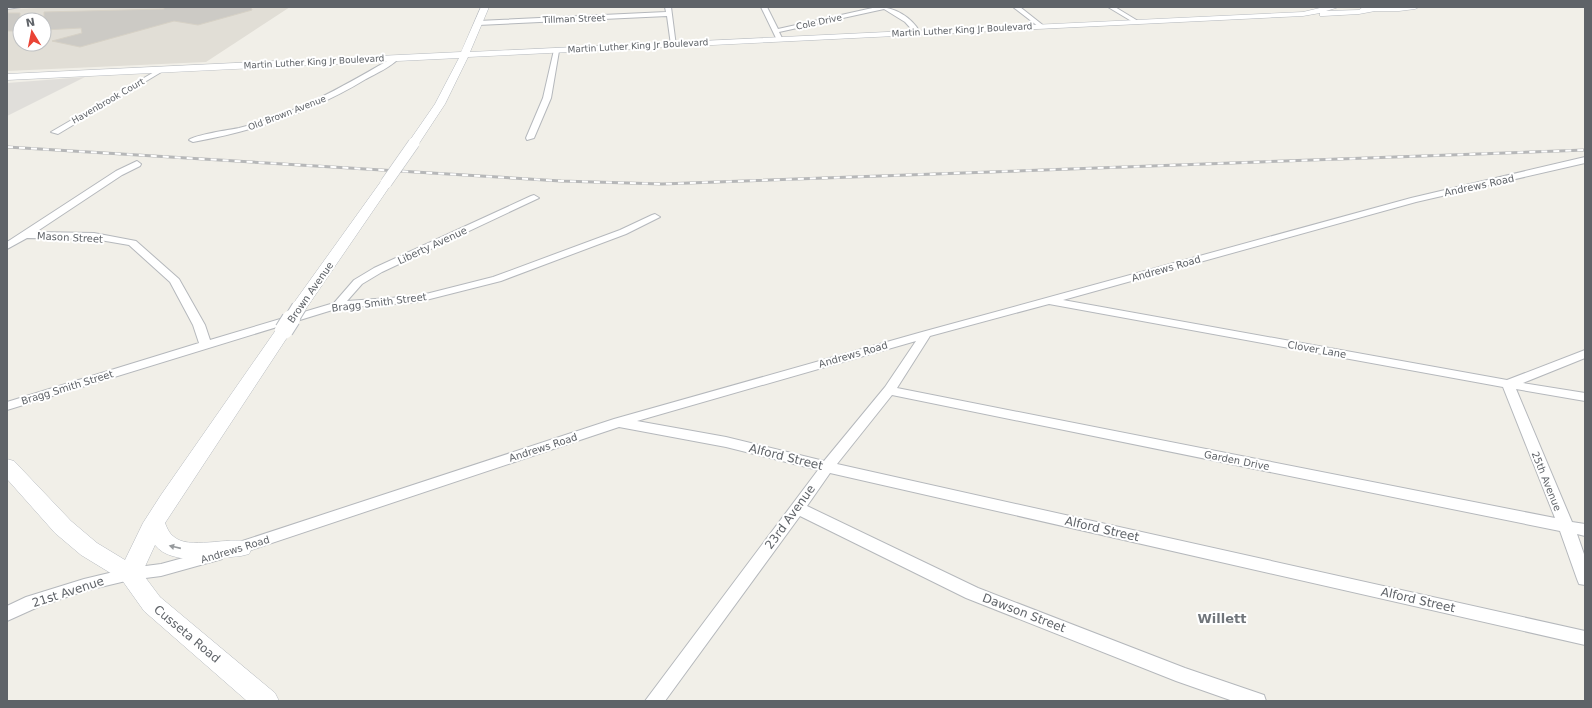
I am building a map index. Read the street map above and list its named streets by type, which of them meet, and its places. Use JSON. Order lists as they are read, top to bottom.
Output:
{
  "streets": {
    "main road": ["Martin Luther King Jr Boulevard", "Brown Avenue", "Cusseta Road"],
    "street": [
      "Tillman Street",
      "Cole Drive",
      "Havenbrook Court",
      "Old Brown Avenue",
      "Andrews Road",
      "Mason Street",
      "Liberty Avenue",
      "Bragg Smith Street",
      "Clover Lane",
      "Alford Street",
      "Garden Drive",
      "25th Avenue",
      "23rd Avenue",
      "21st Avenue",
      "Dawson Street"
    ]
  },
  "crossings": [
    ["Tillman Street", "Brown Avenue"],
    ["Cole Drive", "Martin Luther King Jr Boulevard"],
    ["Martin Luther King Jr Boulevard", "Havenbrook Court"],
    ["Martin Luther King Jr Boulevard", "Old Brown Avenue"],
    ["Martin Luther King Jr Boulevard", "Brown Avenue"],
    ["Andrews Road", "Brown Avenue"],
    ["Andrews Road", "Clover Lane"],
    ["Andrews Road", "Alford Street"],
    ["Andrews Road", "23rd Avenue"],
    ["Andrews Road", "21st Avenue"],
    ["Andrews Road", "Cusseta Road"],
    ["Mason Street", "Bragg Smith Street"],
    ["Liberty Avenue", "Bragg Smith Street"],
    ["Brown Avenue", "21st Avenue"],
    ["Brown Avenue", "Cusseta Road"],
    ["Clover Lane", "25th Avenue"],
    ["Alford Street", "23rd Avenue"],
    ["Garden Drive", "25th Avenue"],
    ["Garden Drive", "23rd Avenue"],
    ["23rd Avenue", "Dawson Street"],
    ["21st Avenue", "Cusseta Road"]
  ],
  "districts": ["Willett"],
  "north": "top"
}
